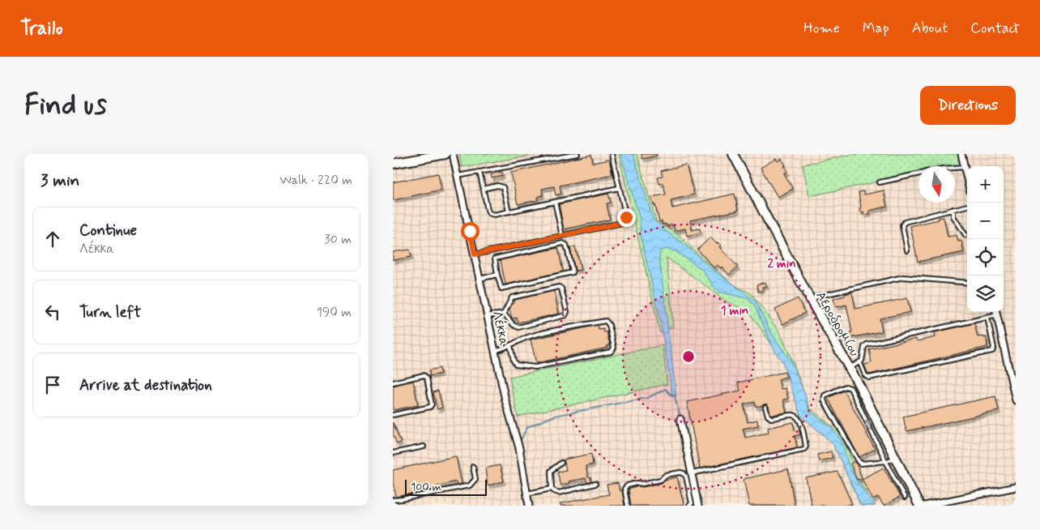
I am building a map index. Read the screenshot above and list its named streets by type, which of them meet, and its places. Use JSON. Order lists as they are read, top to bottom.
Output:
{
  "streets": {
    "street": ["Αεροδρομίου", "Λέκκα"]
  },
  "scale_bar": "100 m",
  "north": "bottom",
  "page": {
    "header": "Trailo",
    "nav": [
      "Home",
      "Map",
      "About",
      "Contact"
    ],
    "buttons": "Directions",
    "title": "Find us",
    "heading": ["3 min", "Walk · 220 m"],
    "map_buttons": ["+", "−"],
    "list": [
      ["Continue", "Λέκκα", "30 m"],
      ["Turn left", "190 m"],
      "Arrive at destination"
    ],
    "scale": "100 m"
  },
  "rings": ["2 min", "1 min"]
}
